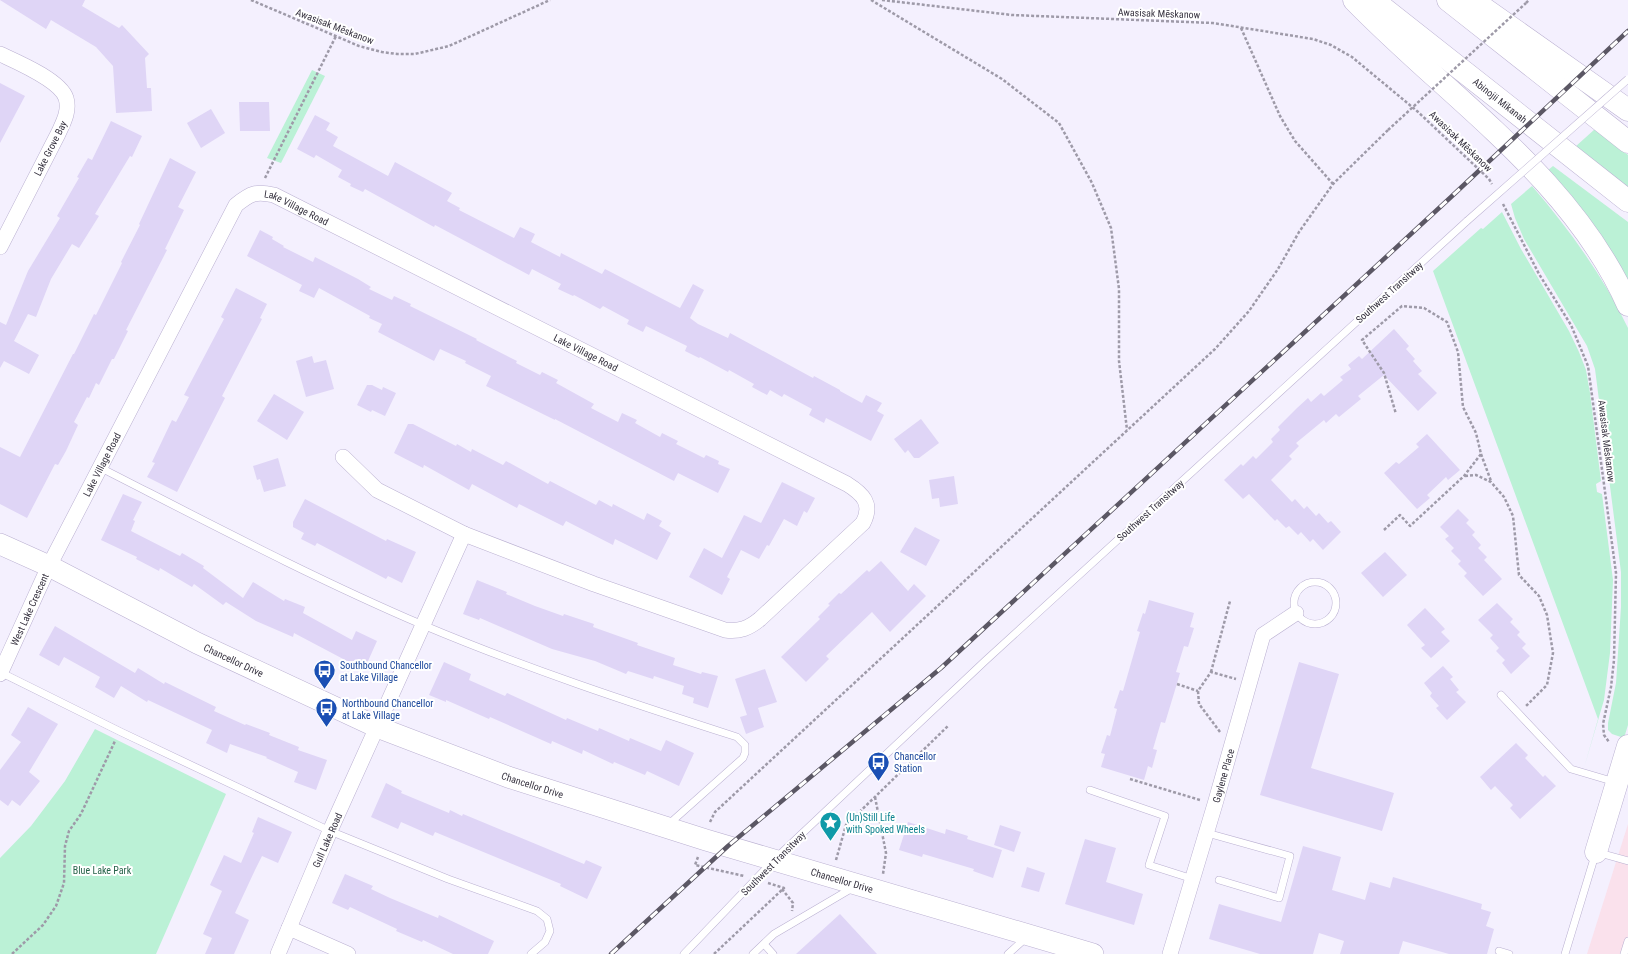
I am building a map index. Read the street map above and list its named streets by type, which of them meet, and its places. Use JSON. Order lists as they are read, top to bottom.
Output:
{
  "streets": {
    "main road": ["Abinojii Mikanah"],
    "street": [
      "Lake Grove Bay",
      "Lake Village Road",
      "West Lake Crescent",
      "Chancellor Drive",
      "Gaylene Place",
      "Gull Lake Road"
    ],
    "lane": ["Southwest Transitway"],
    "path": ["Awasisak Mēskanow"]
  },
  "crossings": [
    ["Lake Village Road", "West Lake Crescent"],
    ["Lake Village Road", "Chancellor Drive"],
    ["Southwest Transitway", "Chancellor Drive"],
    ["West Lake Crescent", "Chancellor Drive"],
    ["Chancellor Drive", "Gull Lake Road"]
  ],
  "parks": ["Blue Lake Park"],
  "places": {
    "bus stop": ["Southbound Chancellor at Lake Village", "Northbound Chancellor at Lake Village", "Chancellor Station"],
    "place": ["(Un)Still Life with Spoked Wheels"]
  }
}
